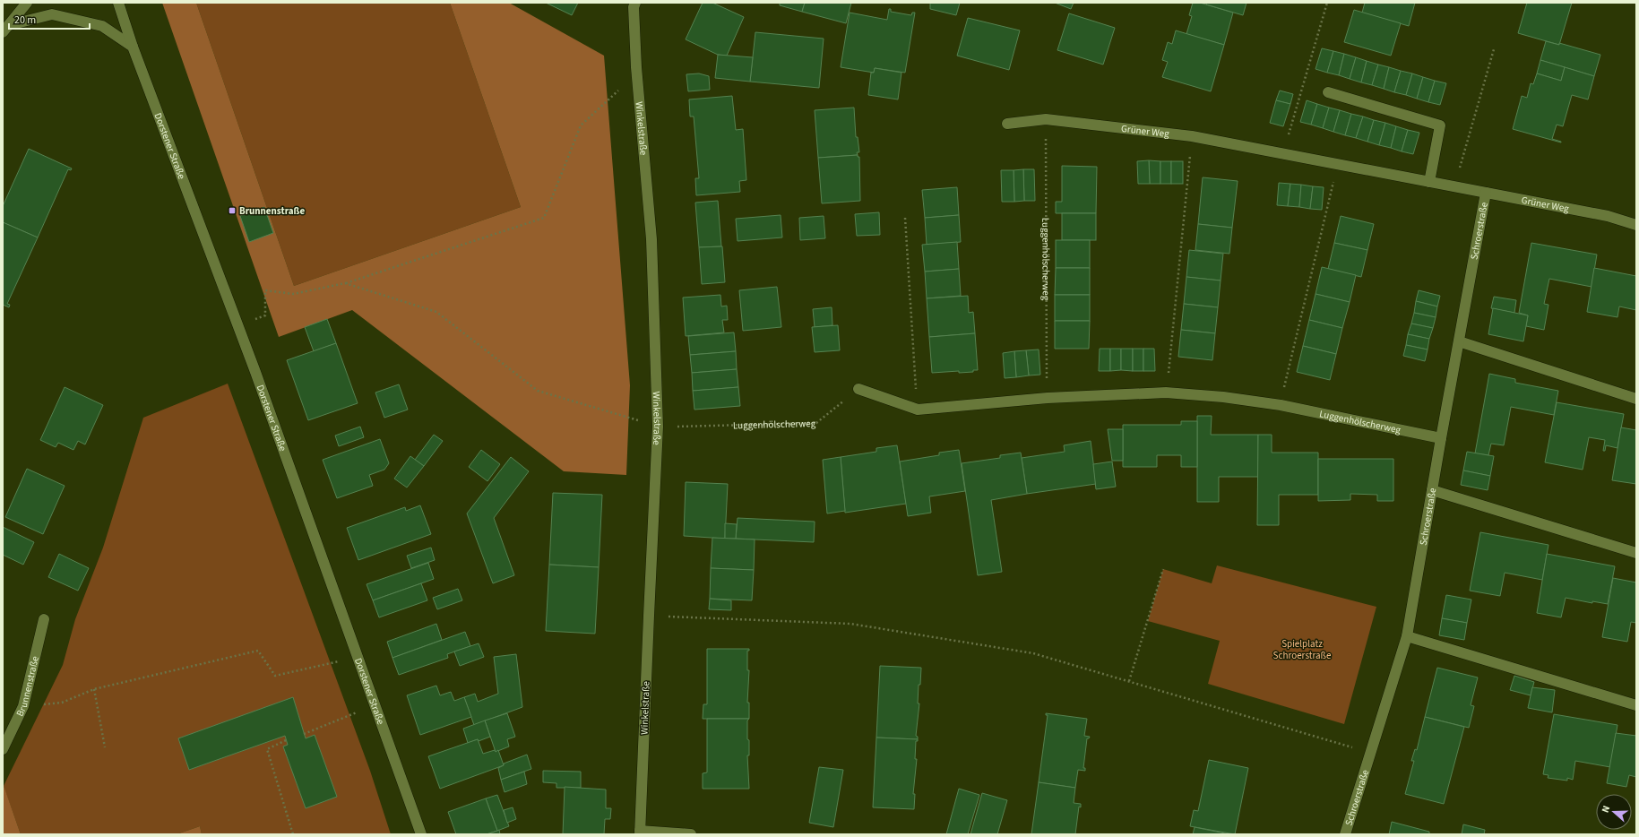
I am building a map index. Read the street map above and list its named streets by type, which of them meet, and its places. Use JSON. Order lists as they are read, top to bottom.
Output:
{
  "streets": {
    "street": [
      "Winkelstraße",
      "Grüner Weg",
      "Dorstener Straße",
      "Schroerstraße",
      "Luggenhölscherweg",
      "Brunnenstraße"
    ]
  },
  "crossings": [
    ["Winkelstraße", "Luggenhölscherweg"],
    ["Grüner Weg", "Schroerstraße"],
    ["Grüner Weg", "Luggenhölscherweg"],
    ["Schroerstraße", "Luggenhölscherweg"]
  ],
  "parks": ["Spielplatz Schroerstraße"],
  "places": {
    "transit": ["Brunnenstraße"]
  },
  "scale_bar": "20 m",
  "north": "left"
}
